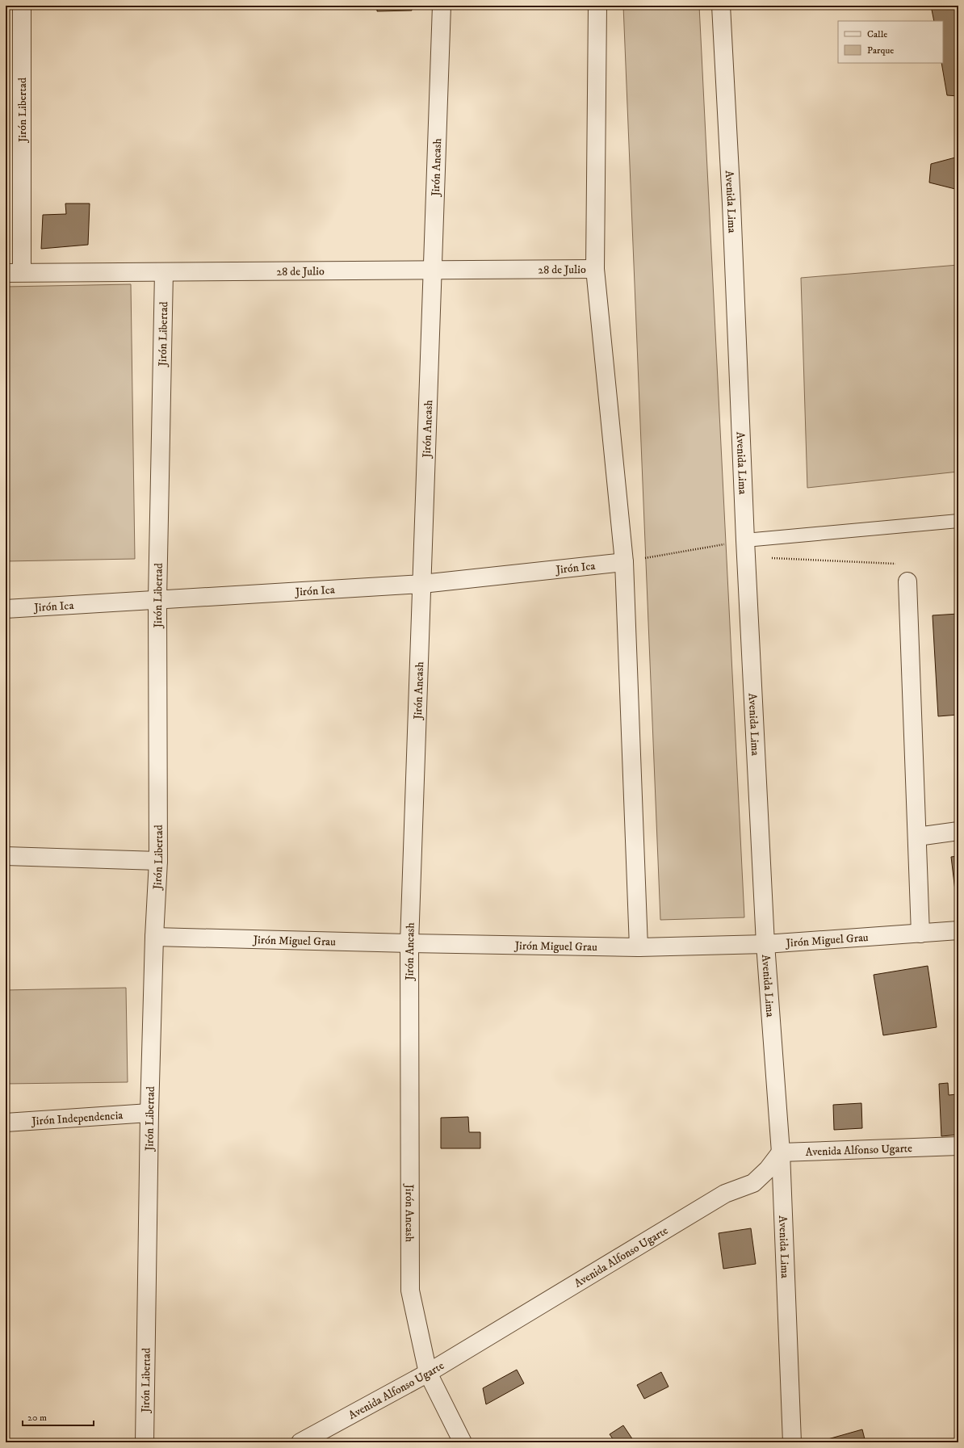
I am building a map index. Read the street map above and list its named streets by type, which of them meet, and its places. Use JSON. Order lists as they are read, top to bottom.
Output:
{
  "streets": {
    "street": [
      "Jirón Libertad",
      "Jirón Ancash",
      "Avenida Lima",
      "28 de Julio",
      "Jirón Ica",
      "Jirón Miguel Grau",
      "Jirón Independencia",
      "Avenida Alfonso Ugarte"
    ]
  },
  "crossings": [
    ["Jirón Libertad", "28 de Julio"],
    ["Jirón Libertad", "Jirón Ica"],
    ["Jirón Libertad", "Jirón Miguel Grau"],
    ["Jirón Libertad", "Jirón Independencia"],
    ["Jirón Ancash", "28 de Julio"],
    ["Jirón Ancash", "Jirón Ica"],
    ["Jirón Ancash", "Jirón Miguel Grau"],
    ["Jirón Ancash", "Avenida Alfonso Ugarte"],
    ["Avenida Lima", "Jirón Miguel Grau"],
    ["Avenida Lima", "Avenida Alfonso Ugarte"]
  ],
  "legend": ["Calle", "Parque"],
  "scale_bar": "20 m"
}
